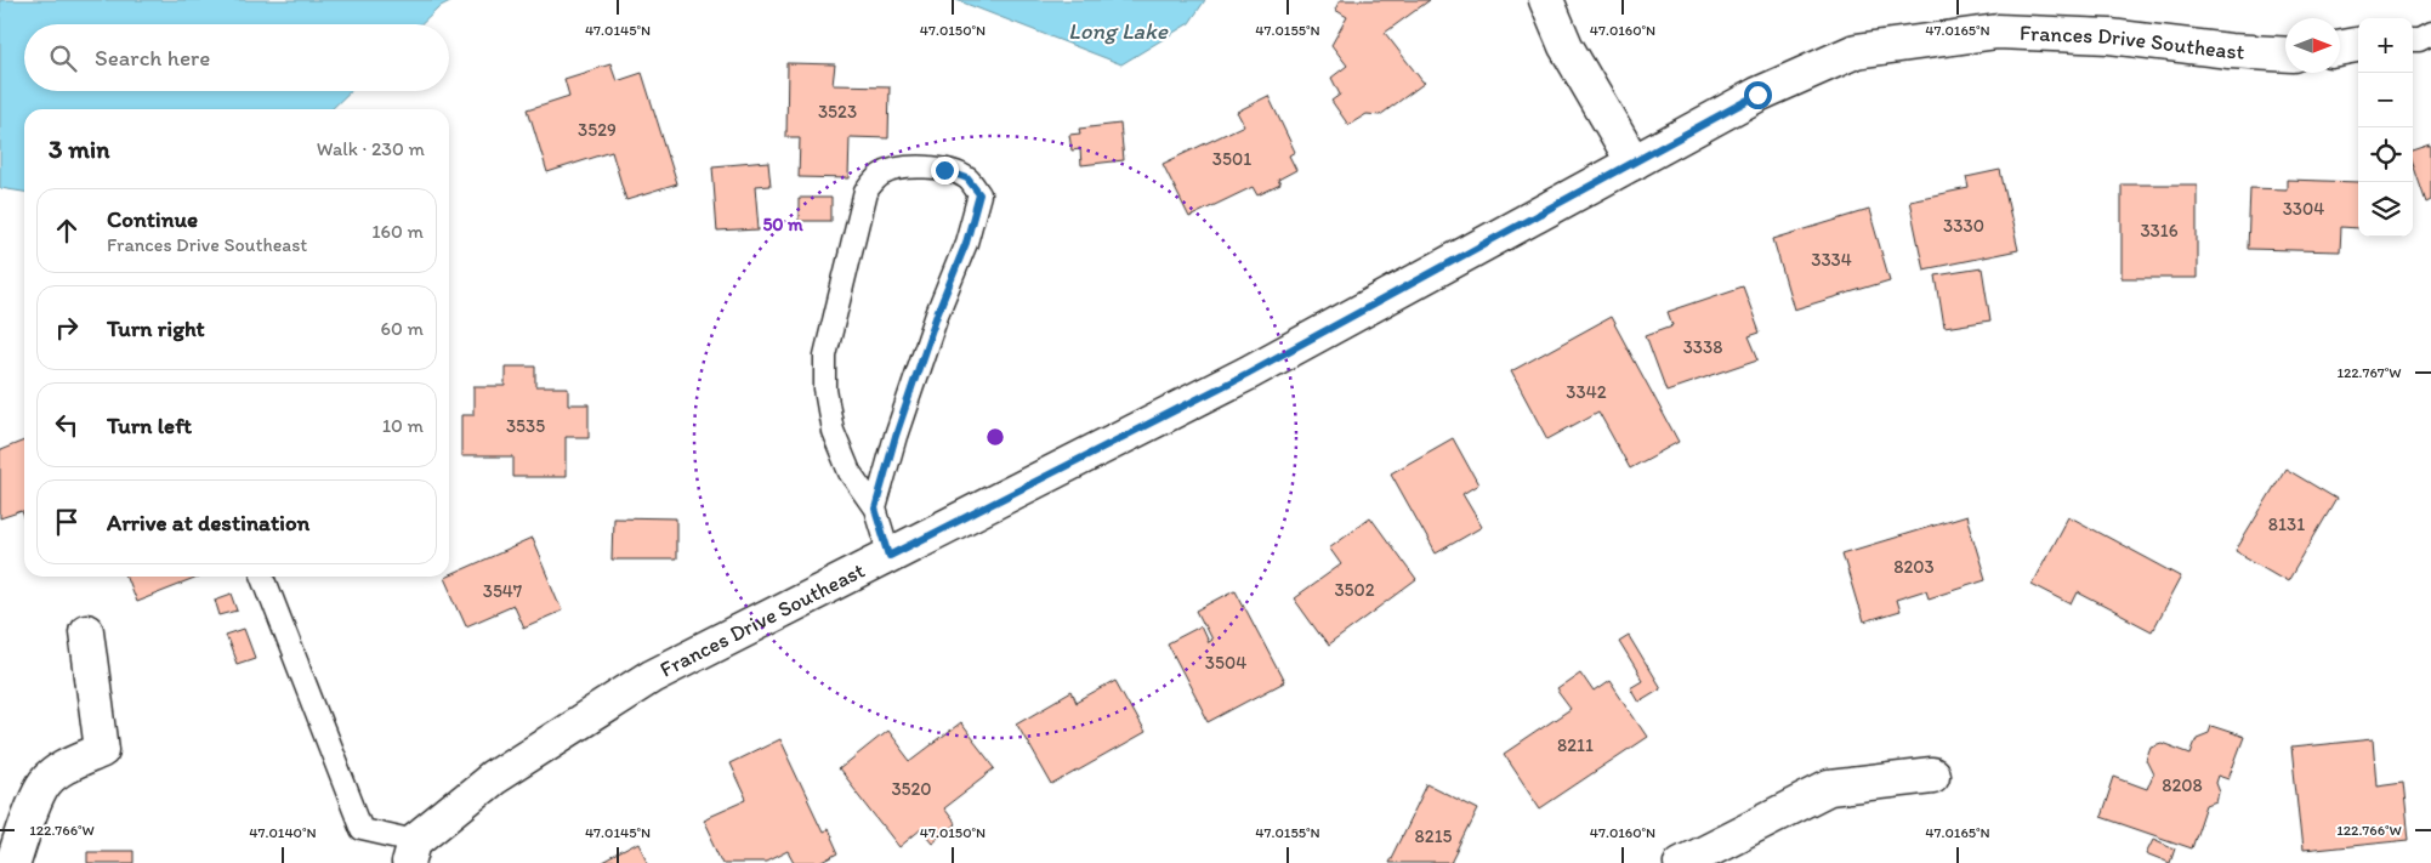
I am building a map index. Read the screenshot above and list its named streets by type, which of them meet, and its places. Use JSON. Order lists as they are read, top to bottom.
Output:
{
  "streets": {
    "street": ["Frances Drive Southeast"]
  },
  "water": ["Long Lake"],
  "house_numbers": [
    "3523",
    "3529",
    "3501",
    "3304",
    "3330",
    "3316",
    "3334",
    "3338",
    "3342",
    "3535",
    "8131",
    "8203",
    "3502",
    "3547",
    "3504",
    "8211",
    "8208",
    "3520",
    "8215"
  ],
  "north": "right",
  "page": {
    "map_buttons": ["+", "−"],
    "search": "Search here",
    "heading": ["3 min", "Walk · 230 m"],
    "list": [
      ["Continue", "Frances Drive Southeast", "160 m"],
      ["Turn right", "60 m"],
      ["Turn left", "10 m"],
      "Arrive at destination"
    ]
  },
  "coordinates": [
    "47.0145°N",
    "47.0150°N",
    "47.0155°N",
    "47.0160°N",
    "47.0165°N",
    "122.767°W",
    "122.766°W",
    "47.0140°N"
  ],
  "rings": ["50 m"]
}
